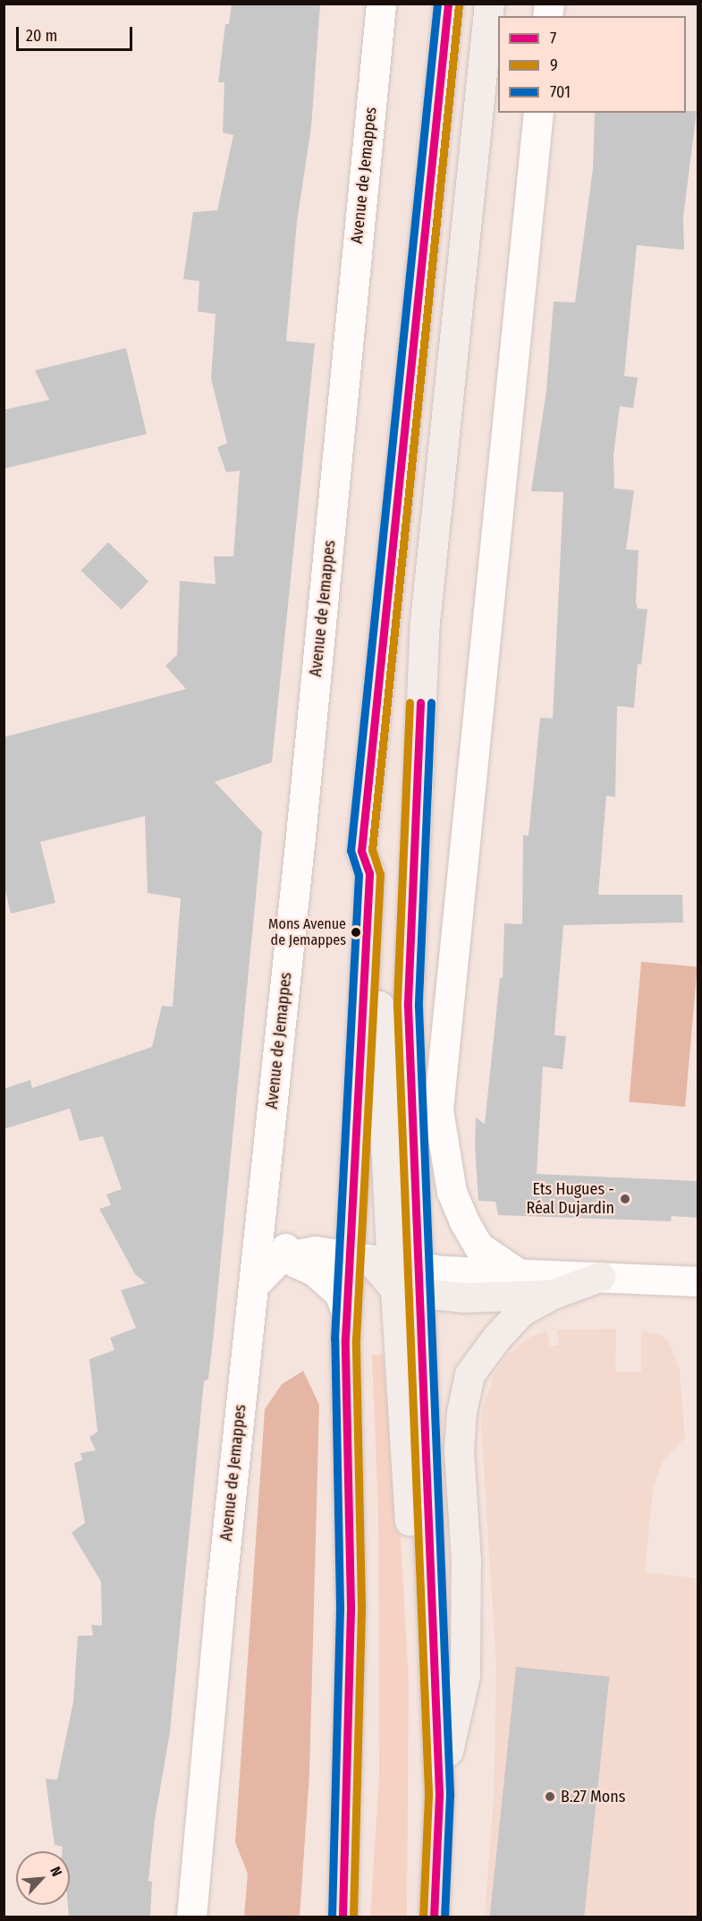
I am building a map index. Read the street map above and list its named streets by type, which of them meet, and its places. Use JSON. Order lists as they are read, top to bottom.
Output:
{
  "streets": {
    "street": ["Avenue de Jemappes"]
  },
  "places": ["Mons Avenue de Jemappes", "Ets Hugues - Réal Dujardin", "B.27 Mons"],
  "lines": ["transit line 7", "transit line 701", "transit line 9"],
  "legend": ["7", "9", "701"],
  "scale_bar": "20 m",
  "north": "top right"
}
